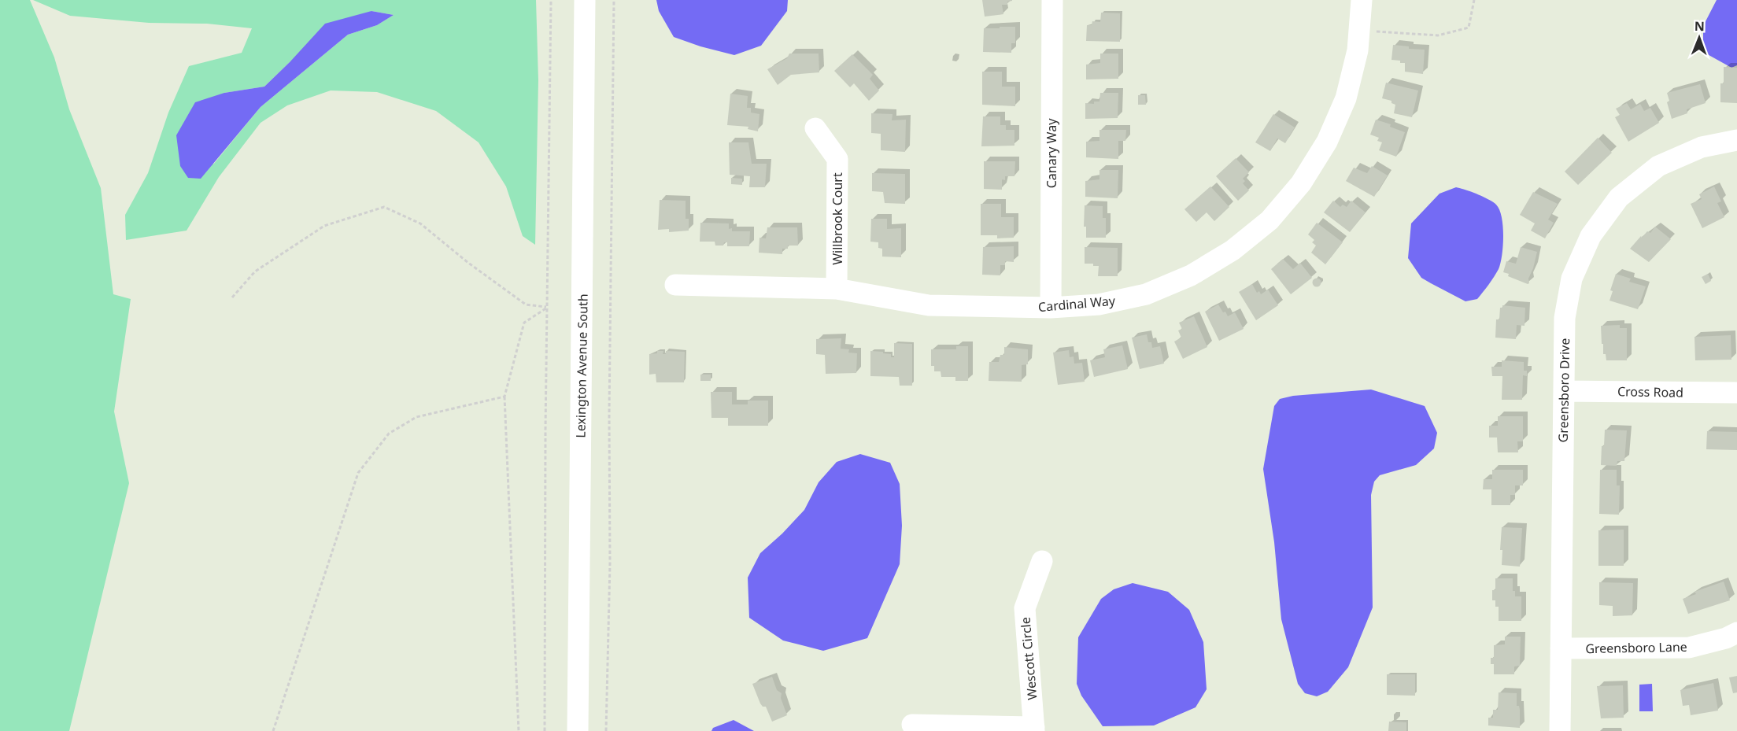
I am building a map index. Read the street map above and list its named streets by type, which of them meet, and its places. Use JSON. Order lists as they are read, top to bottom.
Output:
{
  "streets": {
    "street": [
      "Canary Way",
      "Willbrook Court",
      "Cardinal Way",
      "Lexington Avenue South",
      "Greensboro Drive",
      "Cross Road",
      "Greensboro Lane",
      "Wescott Circle"
    ]
  },
  "crossings": [
    ["Canary Way", "Cardinal Way"],
    ["Willbrook Court", "Cardinal Way"],
    ["Greensboro Drive", "Cross Road"],
    ["Greensboro Drive", "Greensboro Lane"]
  ],
  "north": "top"
}
